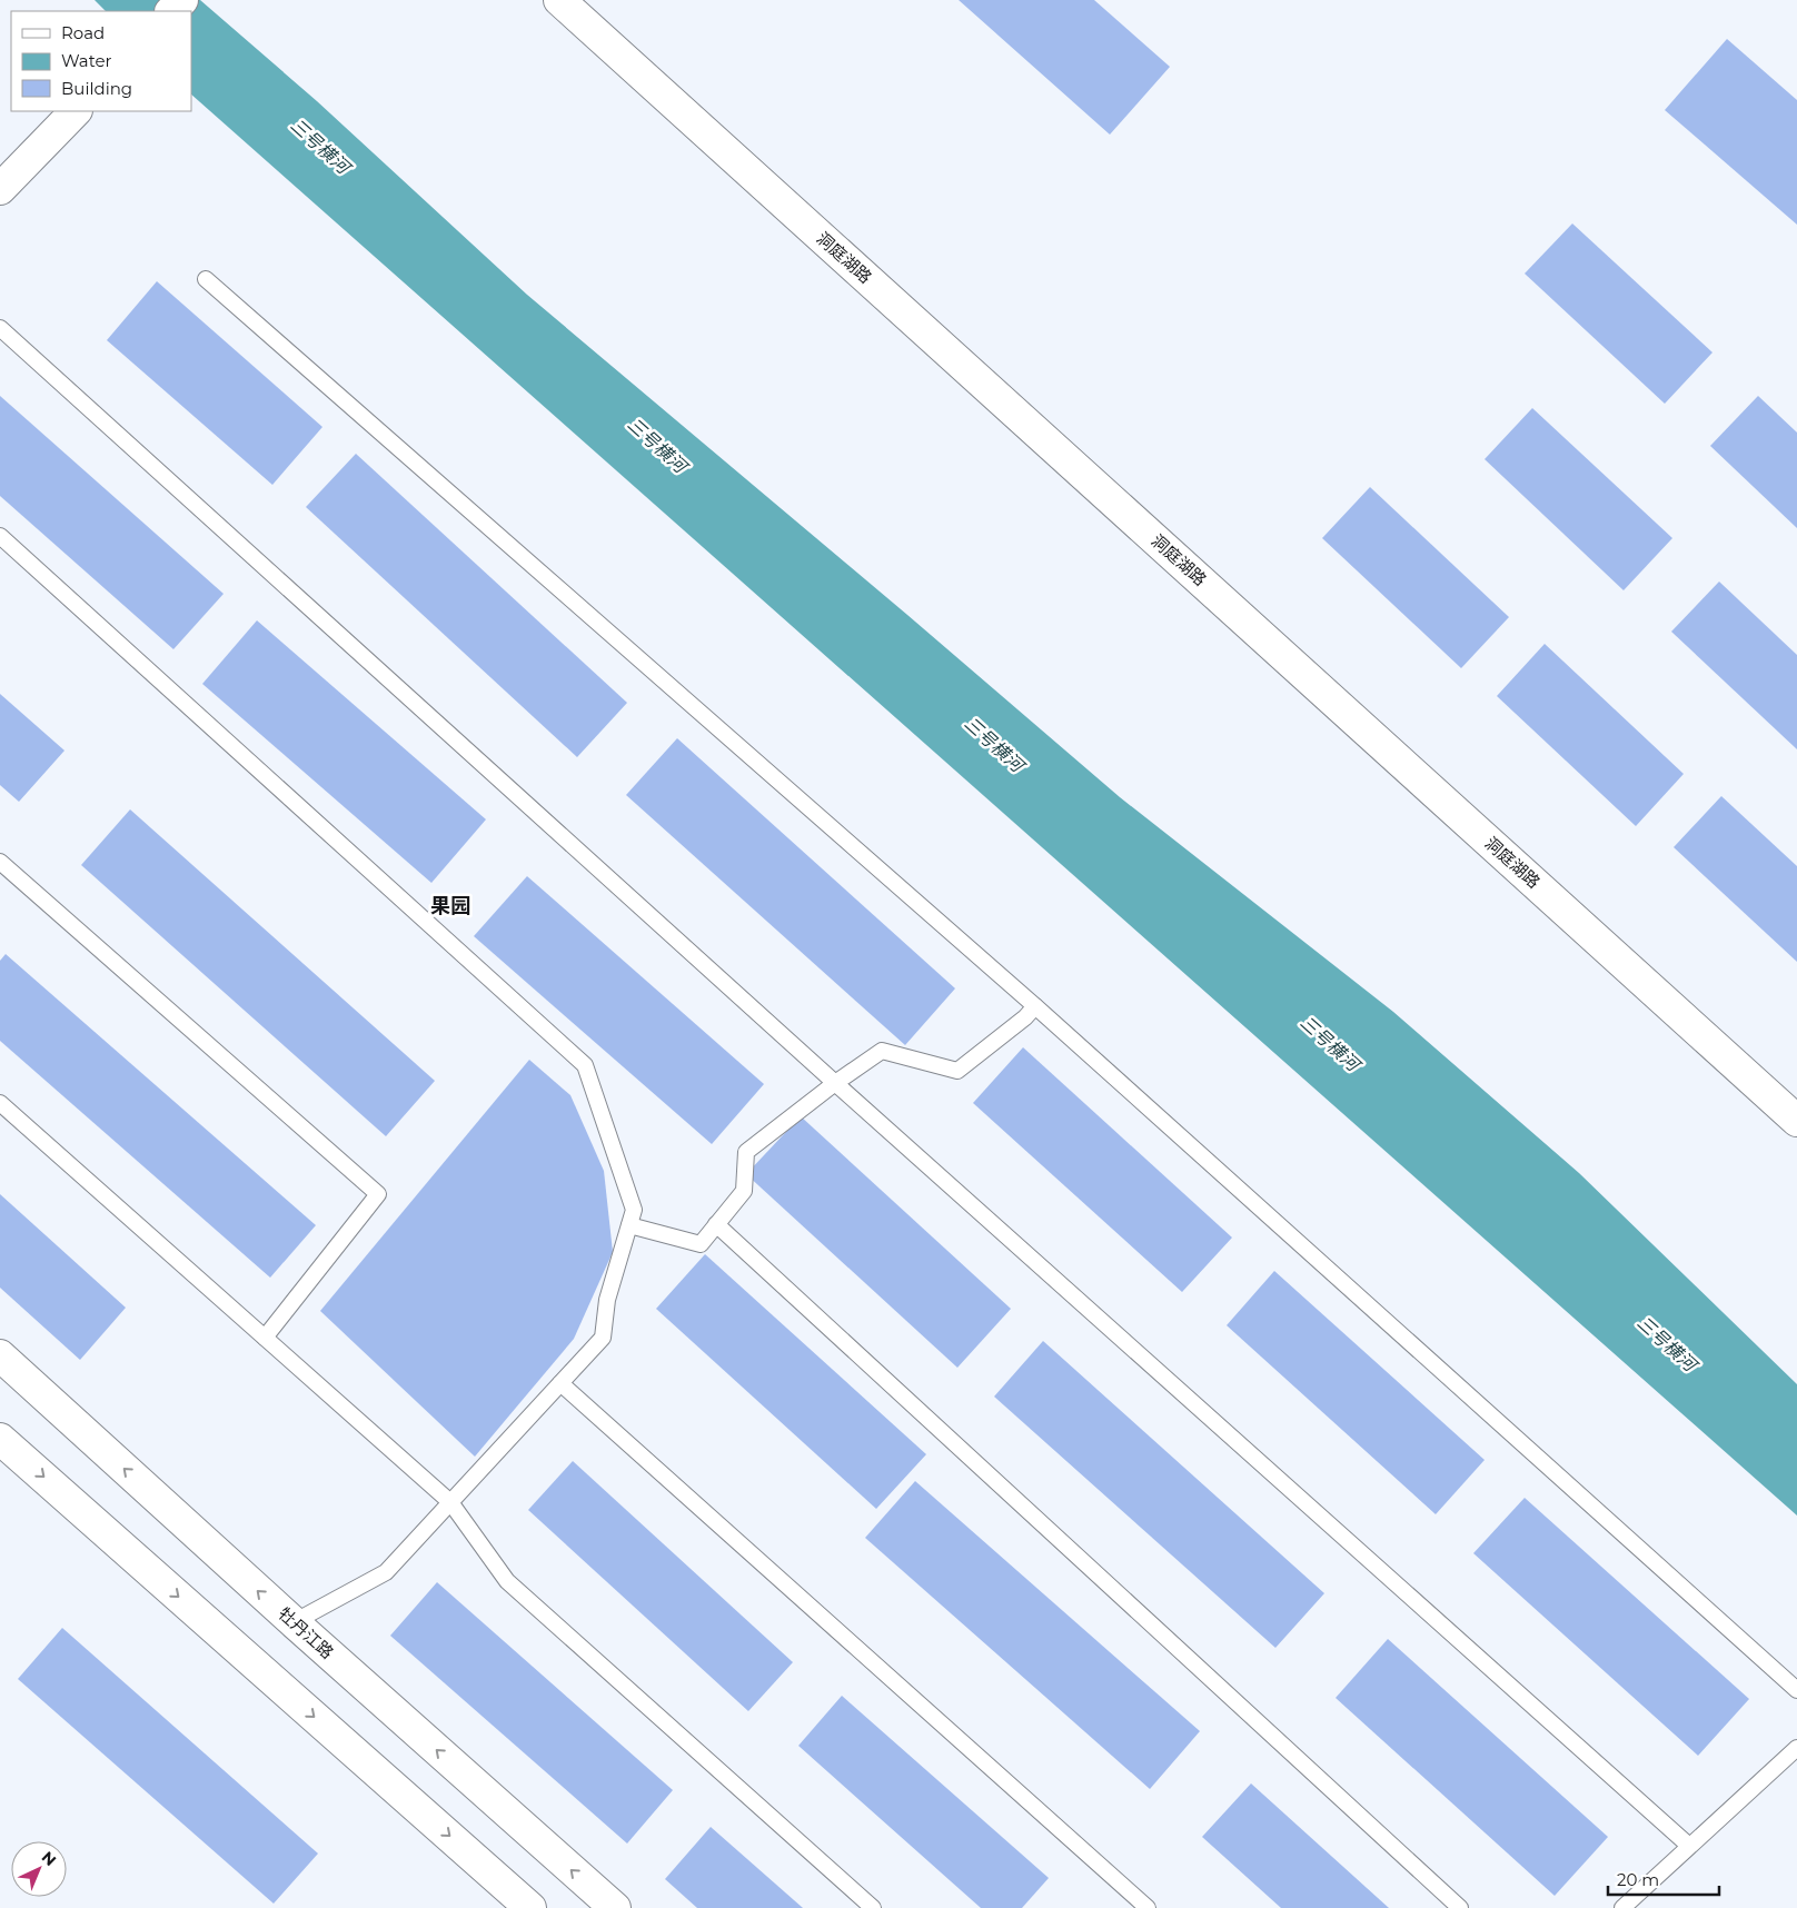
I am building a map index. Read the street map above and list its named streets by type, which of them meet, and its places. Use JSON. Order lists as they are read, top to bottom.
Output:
{
  "streets": {
    "street": ["洞庭湖路", "牡丹江路"]
  },
  "districts": ["果园"],
  "water": ["三号横河"],
  "legend": ["Road", "Water", "Building"],
  "scale_bar": "20 m",
  "north": "top right"
}
